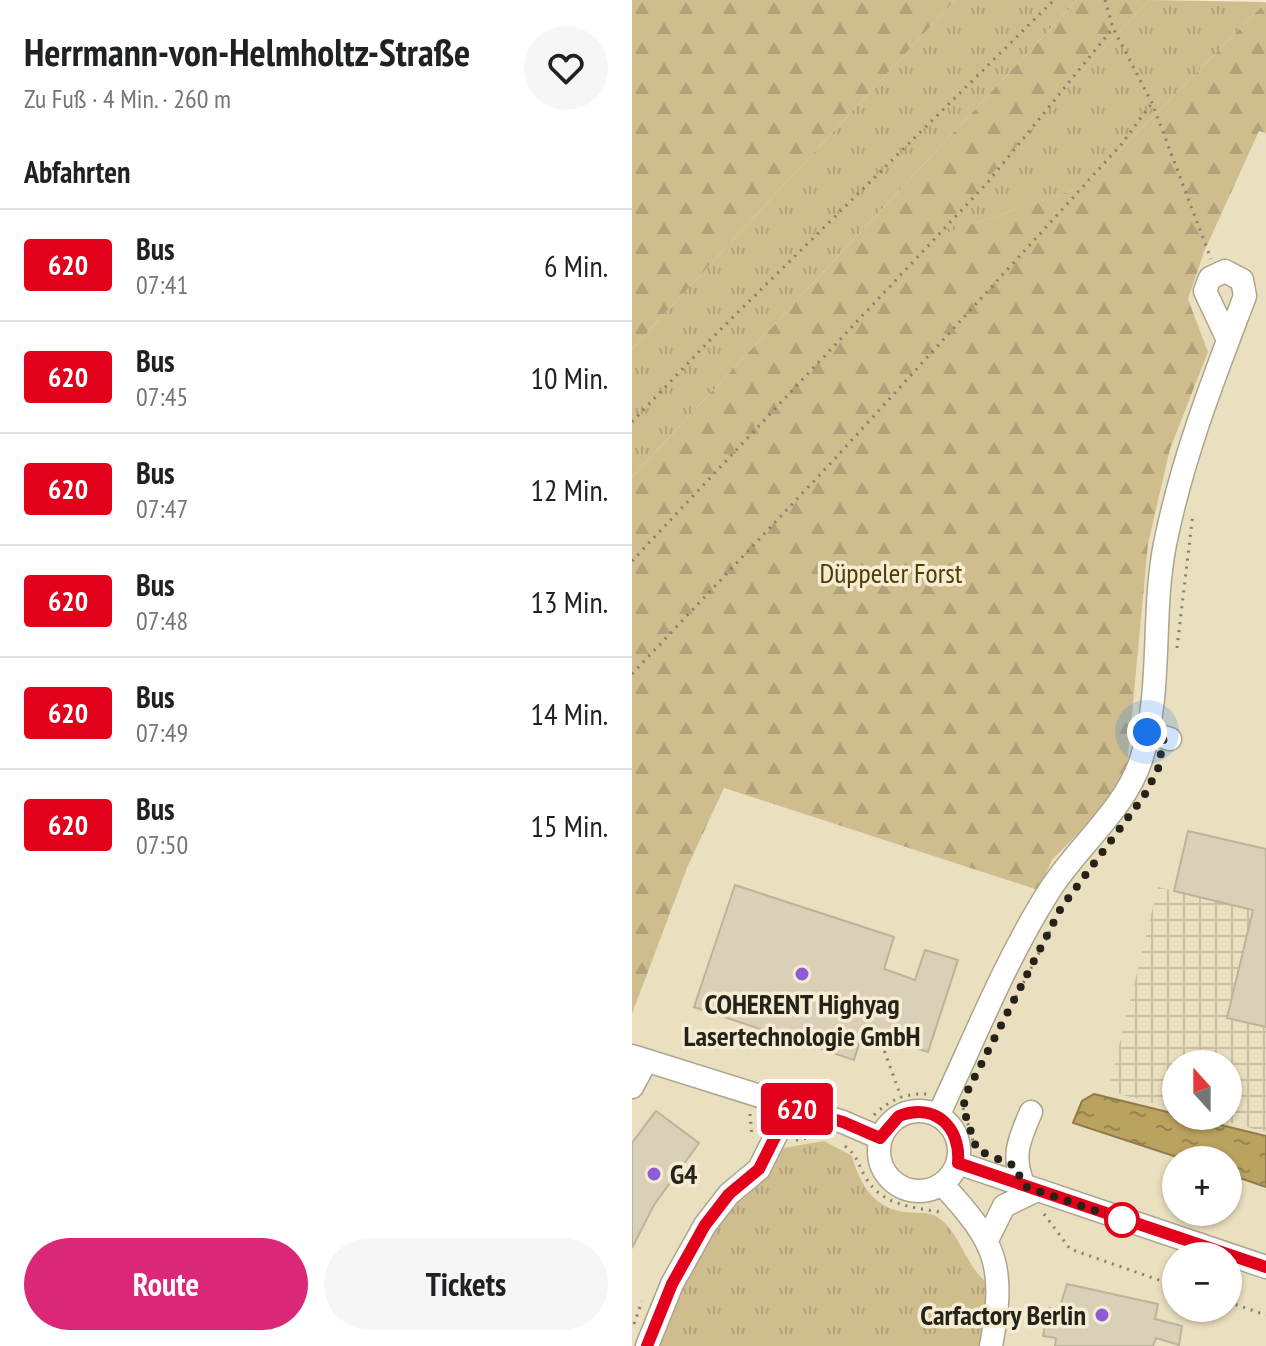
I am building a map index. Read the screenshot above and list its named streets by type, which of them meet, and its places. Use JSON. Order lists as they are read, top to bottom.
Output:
{
  "parks": ["Düppeler Forst"],
  "places": ["COHERENT Highyag Lasertechnologie GmbH", "G4", "Carfactory Berlin"],
  "lines": ["bus line 620"],
  "north": "top",
  "page": {
    "heading": [
      ["Herrmann-von-Helmholtz-Straße", "Zu Fuß · 4 Min. · 260 m"],
      "Abfahrten"
    ],
    "on_map": "620",
    "list": [
      {
        "mark": "620",
        "name": "Bus",
        "note": "07:41",
        "value": "6 Min."
      },
      {
        "mark": "620",
        "name": "Bus",
        "note": "07:45",
        "value": "10 Min."
      },
      {
        "mark": "620",
        "name": "Bus",
        "note": "07:47",
        "value": "12 Min."
      },
      {
        "mark": "620",
        "name": "Bus",
        "note": "07:48",
        "value": "13 Min."
      },
      {
        "mark": "620",
        "name": "Bus",
        "note": "07:49",
        "value": "14 Min."
      },
      {
        "mark": "620",
        "name": "Bus",
        "note": "07:50",
        "value": "15 Min."
      }
    ],
    "map_buttons": ["+", "−"],
    "buttons": ["Route", "Tickets"]
  }
}
